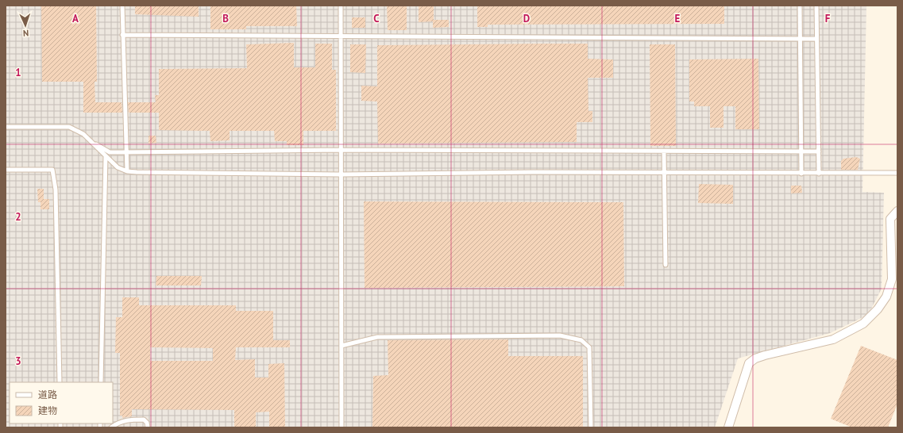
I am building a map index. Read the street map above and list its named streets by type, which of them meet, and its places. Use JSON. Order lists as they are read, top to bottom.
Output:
{
  "legend": ["道路", "建物"],
  "north": "bottom",
  "grid": {
    "columns": [
      "A",
      "B",
      "C",
      "D",
      "E",
      "F"
    ],
    "rows": ["1", "2", "3"]
  }
}
